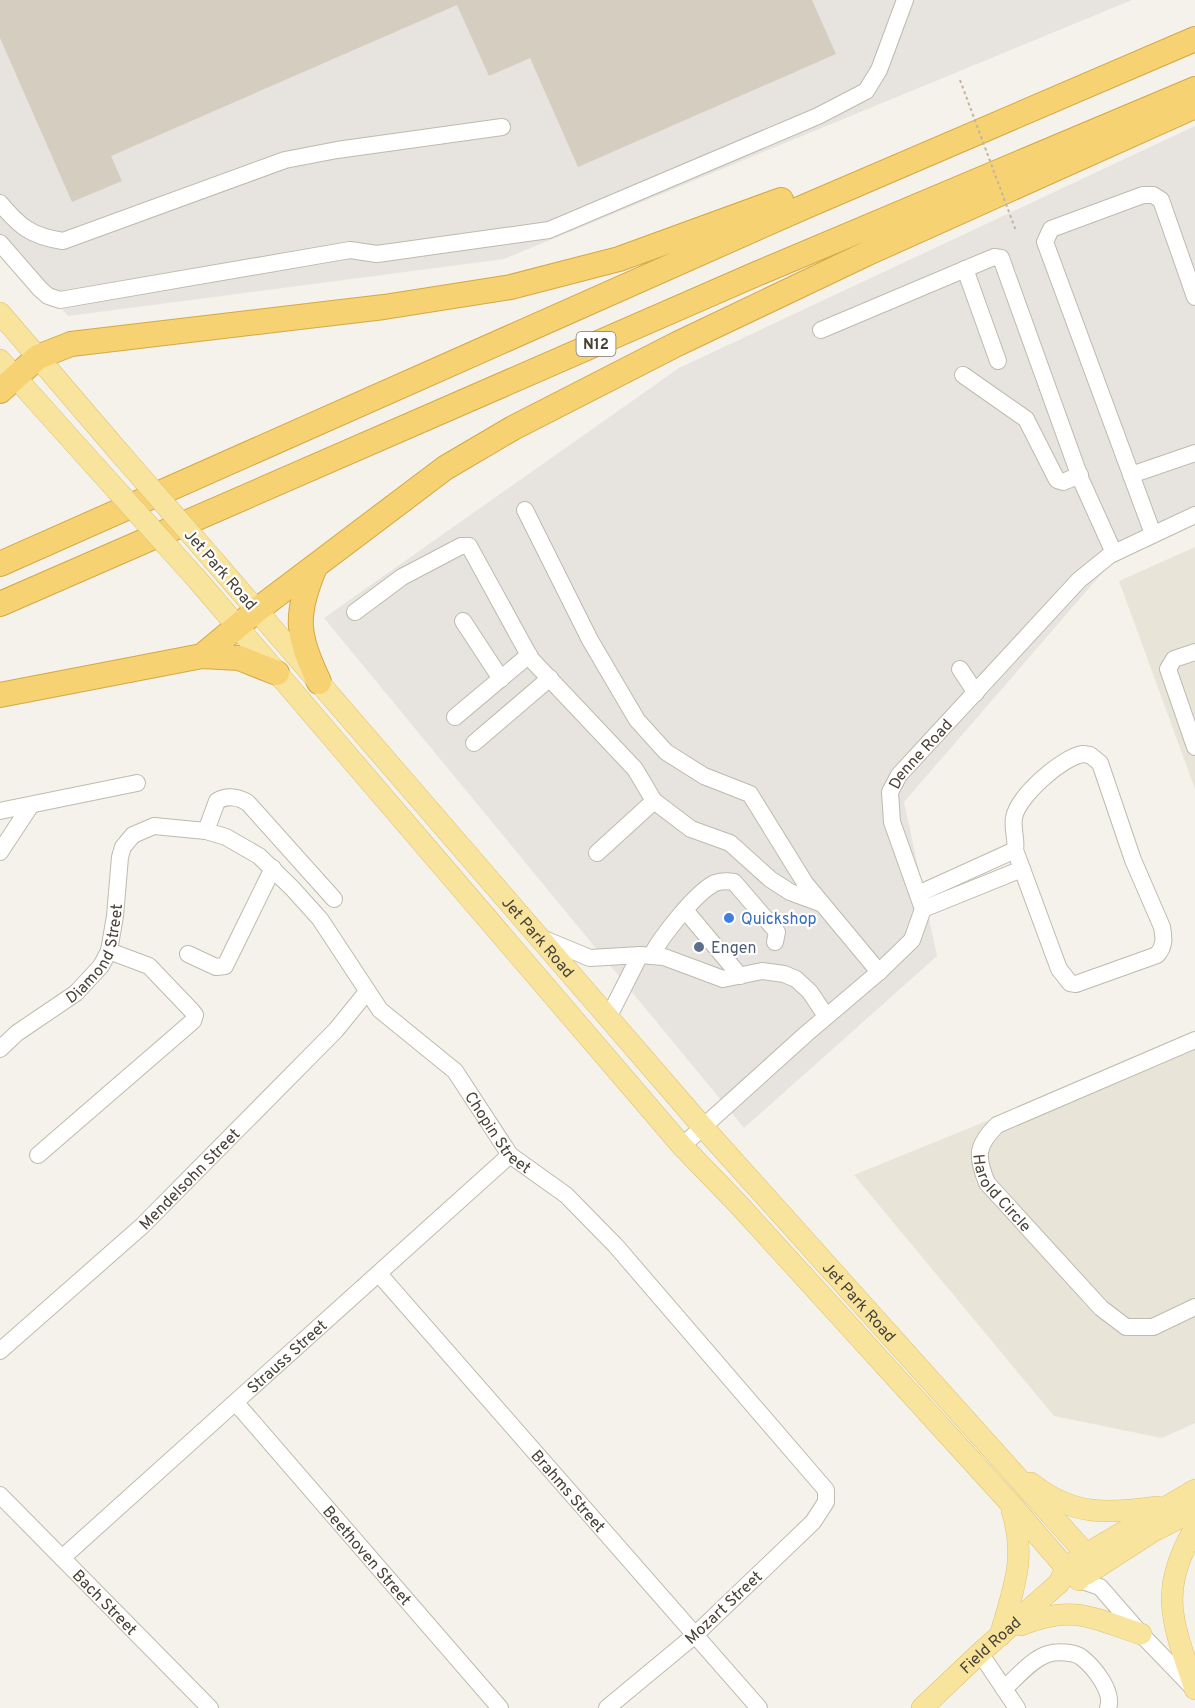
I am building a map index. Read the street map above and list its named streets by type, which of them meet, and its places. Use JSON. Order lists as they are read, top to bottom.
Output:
{
  "streets": {
    "highway": ["N12"],
    "main road": ["Jet Park Road", "Field Road"],
    "street": [
      "Denne Road",
      "Diamond Street",
      "Chopin Street",
      "Mendelsohn Street",
      "Harold Circle",
      "Strauss Street",
      "Brahms Street",
      "Beethoven Street",
      "Bach Street",
      "Mozart Street"
    ]
  },
  "crossings": [
    ["Jet Park Road", "Field Road"],
    ["Diamond Street", "Chopin Street"],
    ["Chopin Street", "Mendelsohn Street"],
    ["Chopin Street", "Strauss Street"],
    ["Chopin Street", "Mozart Street"],
    ["Strauss Street", "Brahms Street"],
    ["Strauss Street", "Beethoven Street"],
    ["Strauss Street", "Bach Street"],
    ["Brahms Street", "Mozart Street"]
  ],
  "places": ["Quickshop", "Engen"]
}
